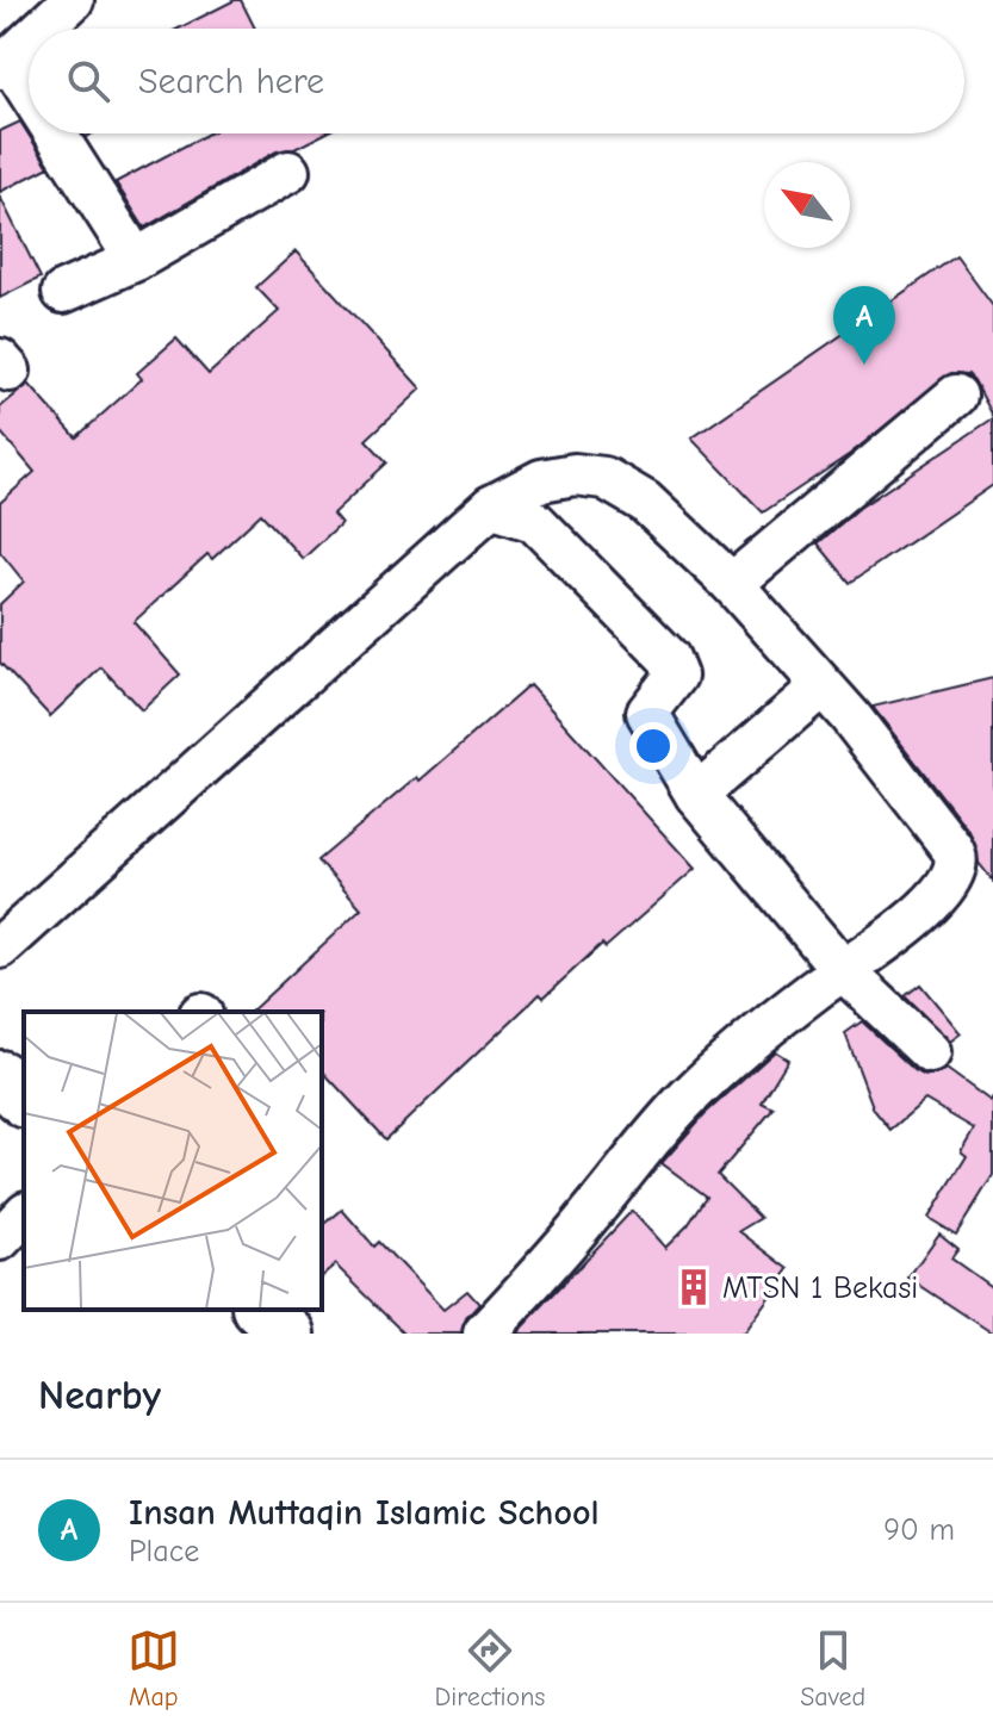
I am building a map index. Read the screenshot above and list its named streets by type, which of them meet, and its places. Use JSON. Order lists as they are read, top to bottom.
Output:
{
  "places": {
    "building": ["MTSN 1 Bekasi"]
  },
  "north": "top left",
  "page": {
    "search": "Search here",
    "pins": "A",
    "heading": "Nearby",
    "list": [
      {
        "mark": "A",
        "name": "Insan Muttaqin Islamic School",
        "note": "Place",
        "value": "90 m"
      }
    ],
    "nav": ["Map", "Directions", "Saved"]
  }
}
